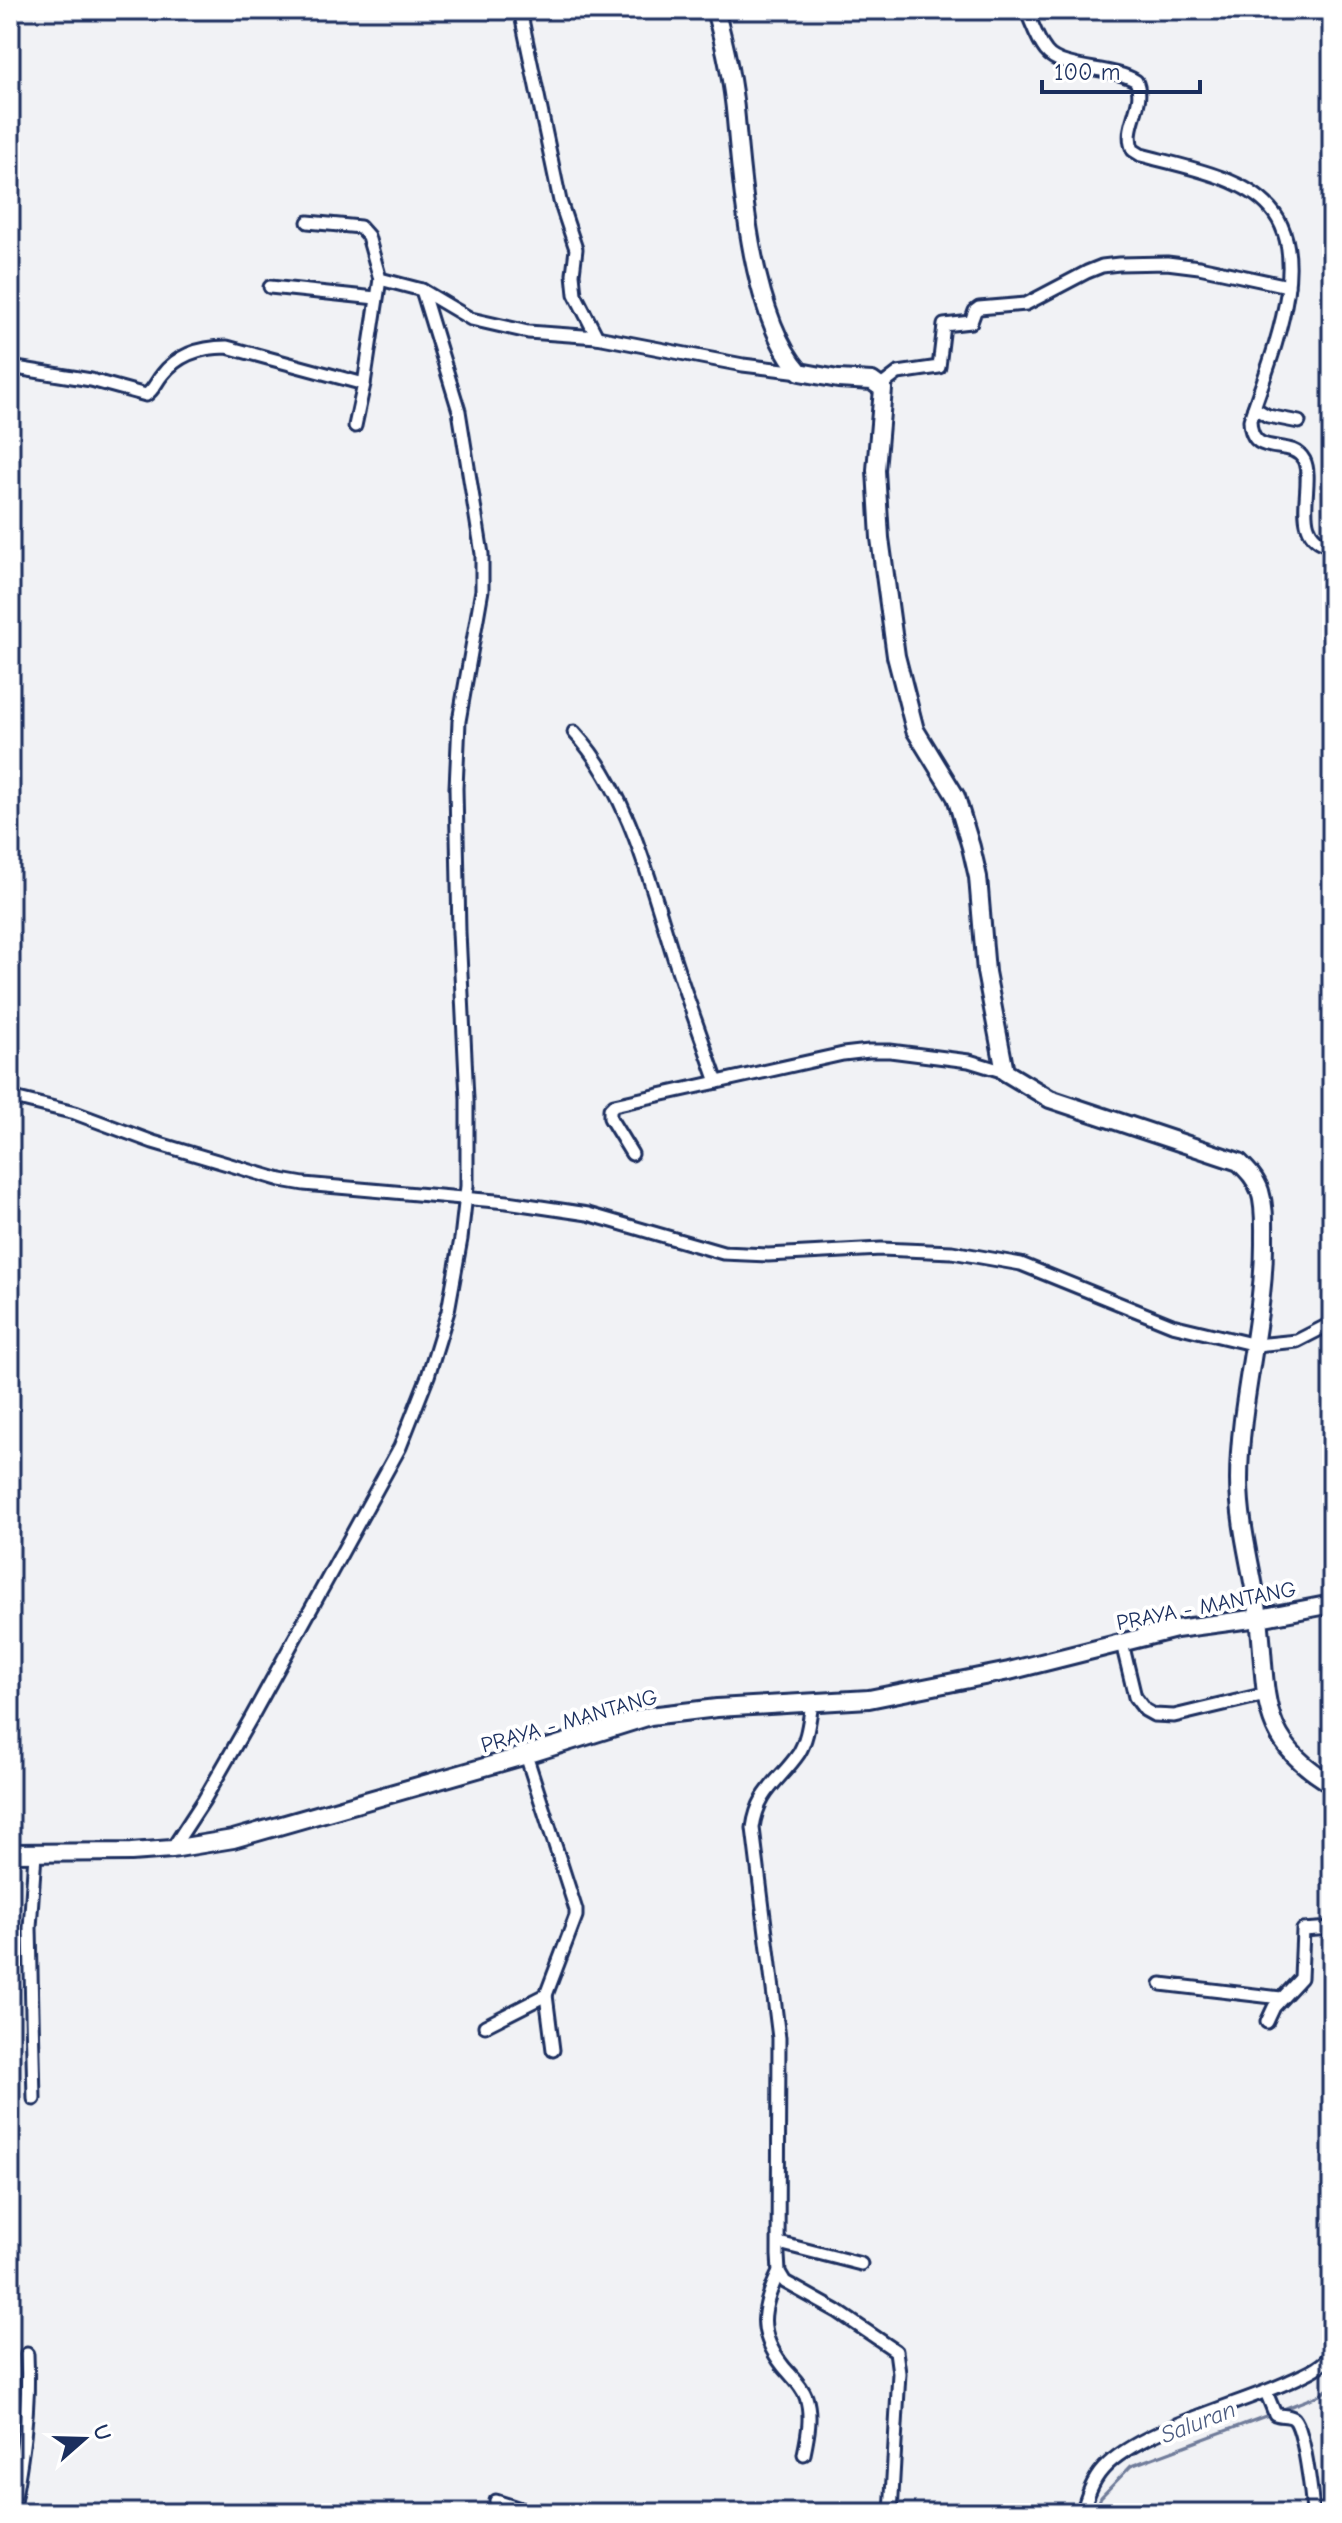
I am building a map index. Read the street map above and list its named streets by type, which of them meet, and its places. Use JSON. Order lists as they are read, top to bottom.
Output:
{
  "streets": {
    "street": ["PRAYA - MANTANG"]
  },
  "water": ["Saluran"],
  "scale_bar": "100 m",
  "north": "right"
}
